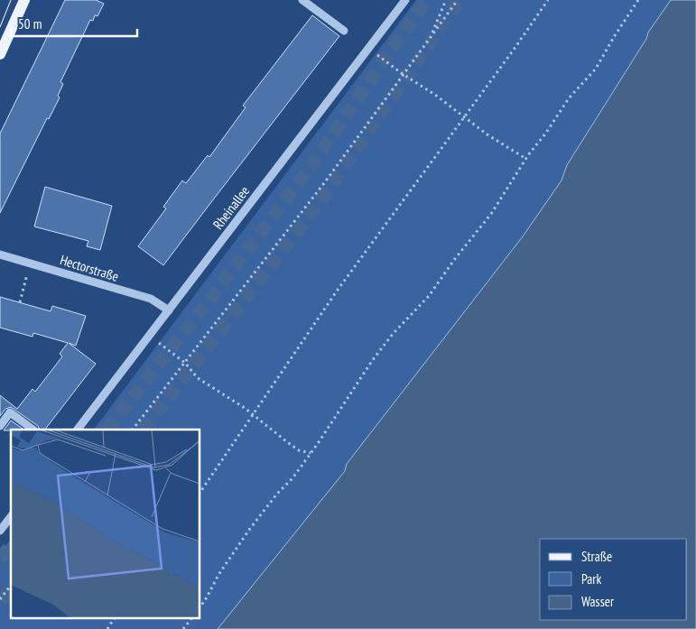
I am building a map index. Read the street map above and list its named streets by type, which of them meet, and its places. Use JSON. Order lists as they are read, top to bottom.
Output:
{
  "streets": {
    "street": ["Rheinallee", "Hectorstraße"]
  },
  "crossings": [
    ["Rheinallee", "Hectorstraße"]
  ],
  "legend": ["Straße", "Park", "Wasser"],
  "scale_bar": "50 m"
}
